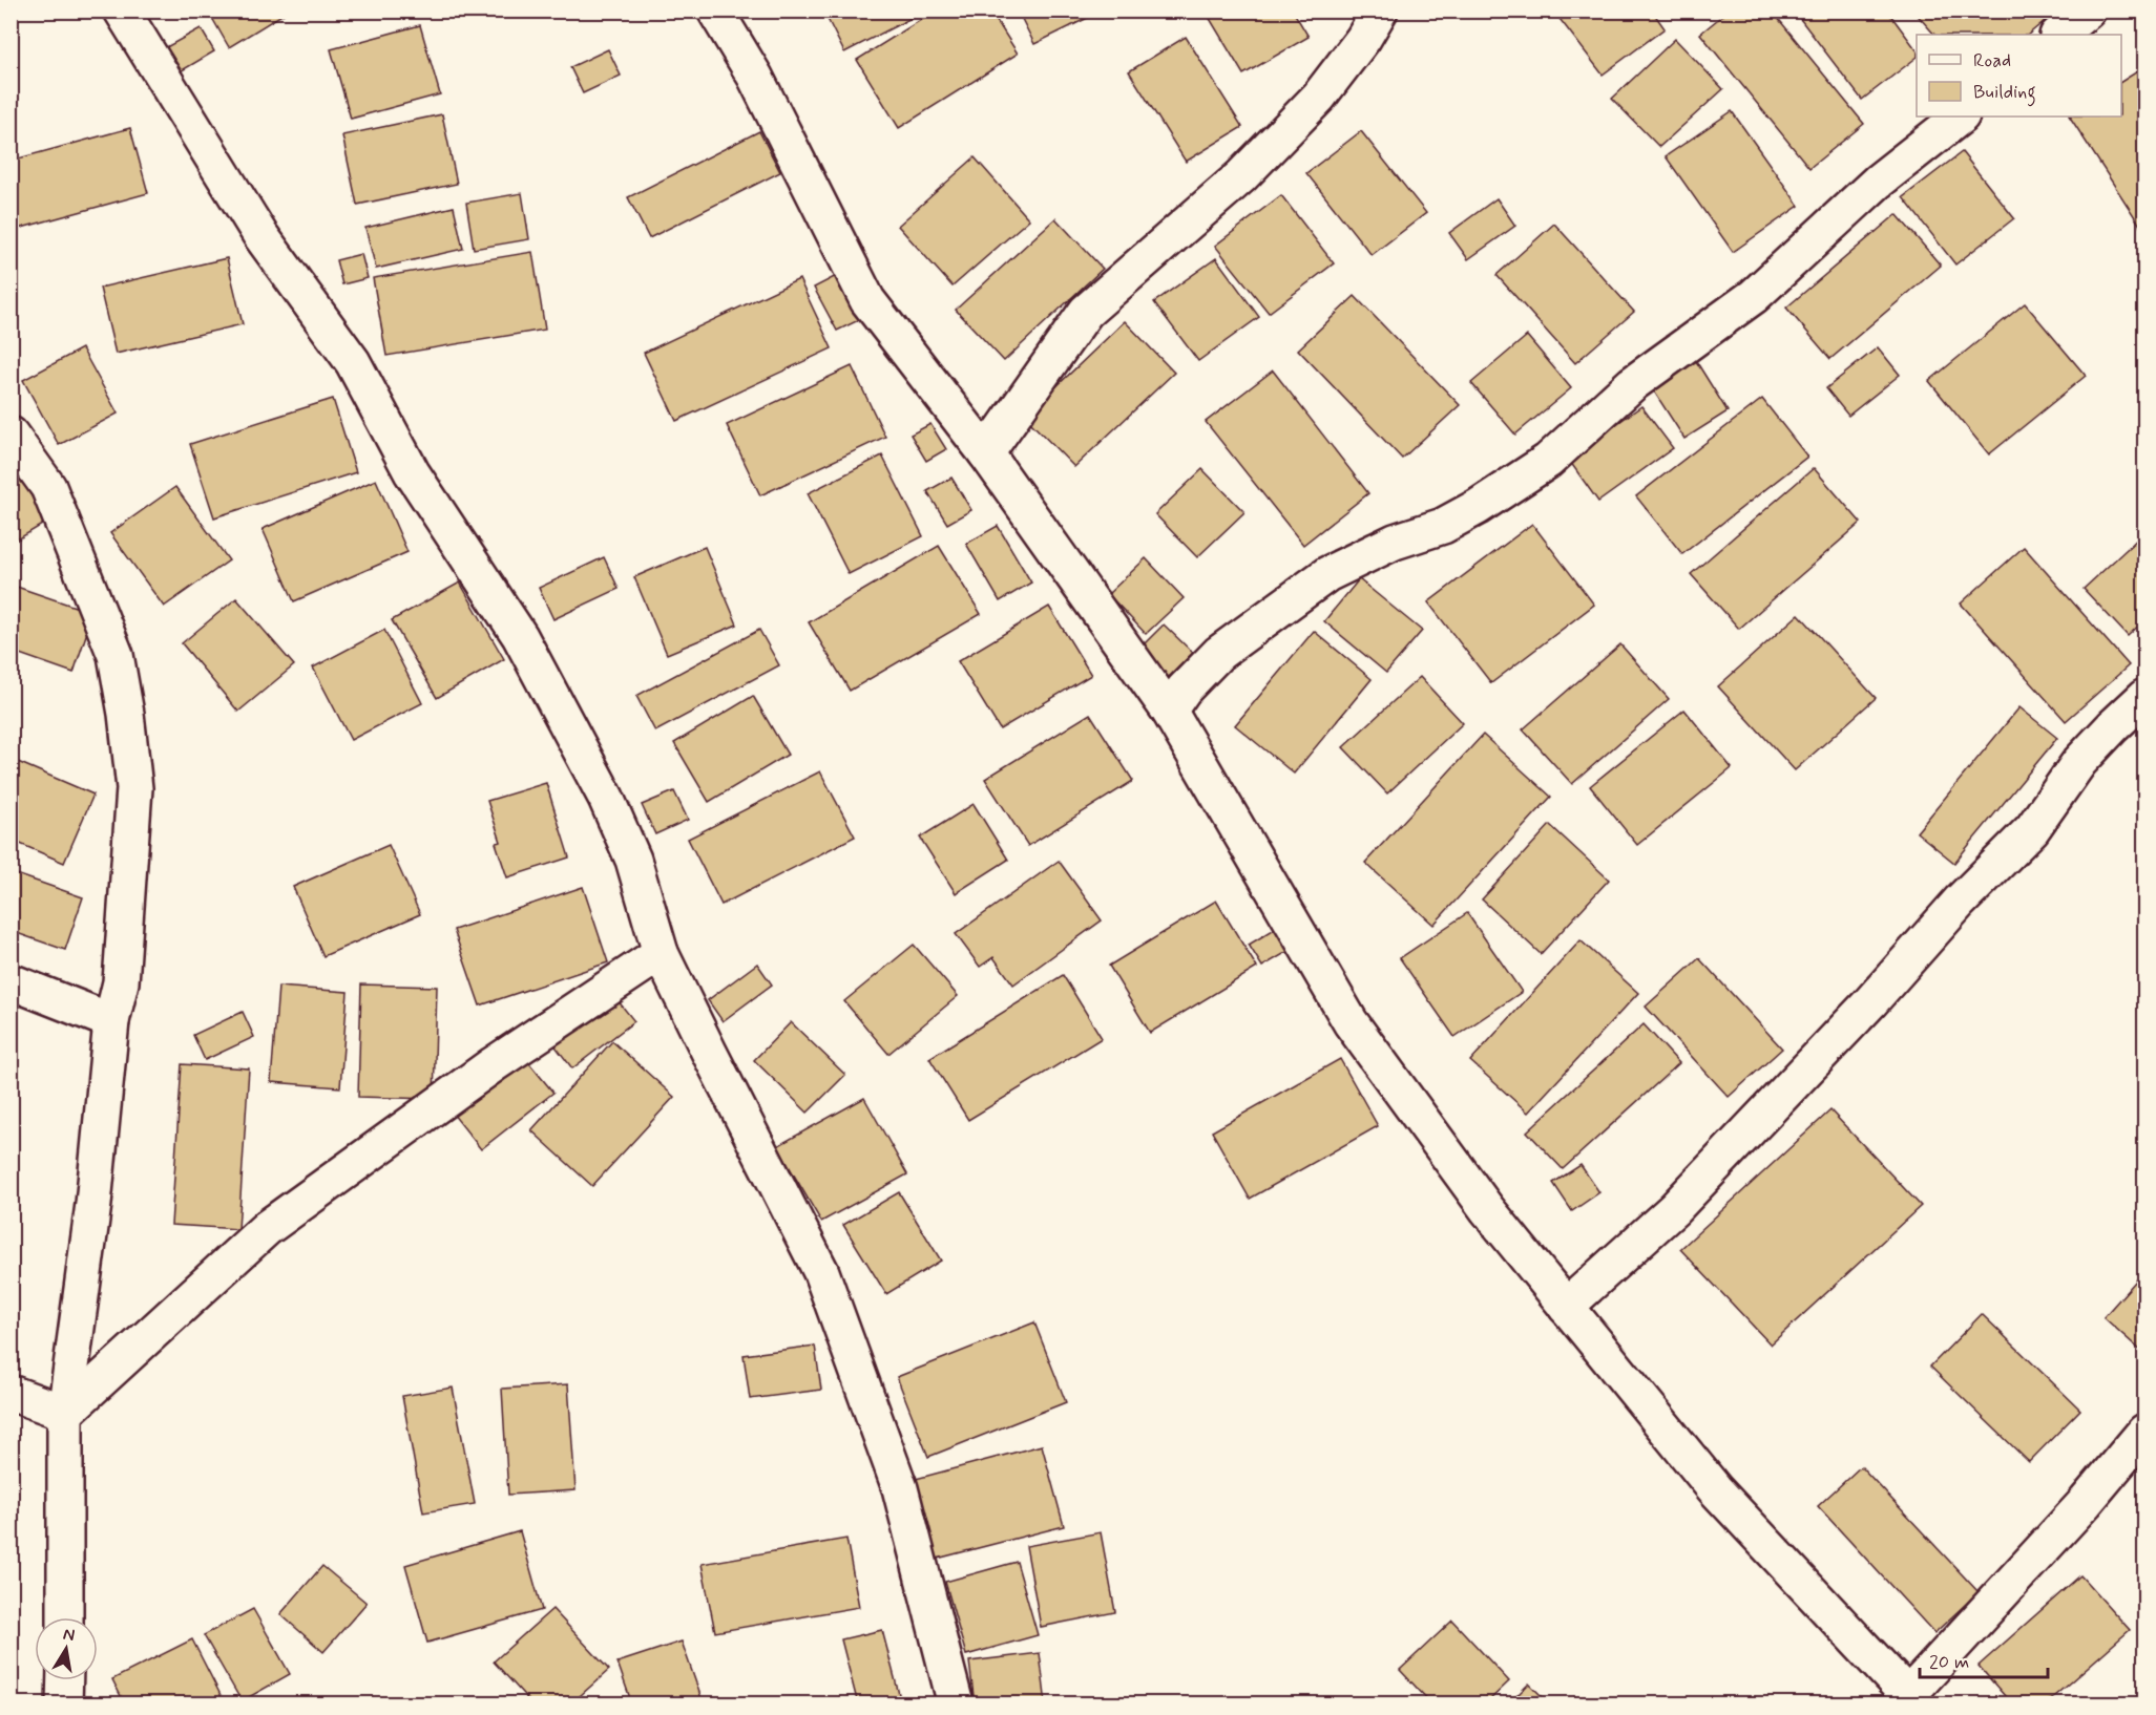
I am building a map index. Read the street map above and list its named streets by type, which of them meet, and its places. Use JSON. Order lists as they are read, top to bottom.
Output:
{
  "legend": ["Road", "Building"],
  "scale_bar": "20 m",
  "north": "top"
}
